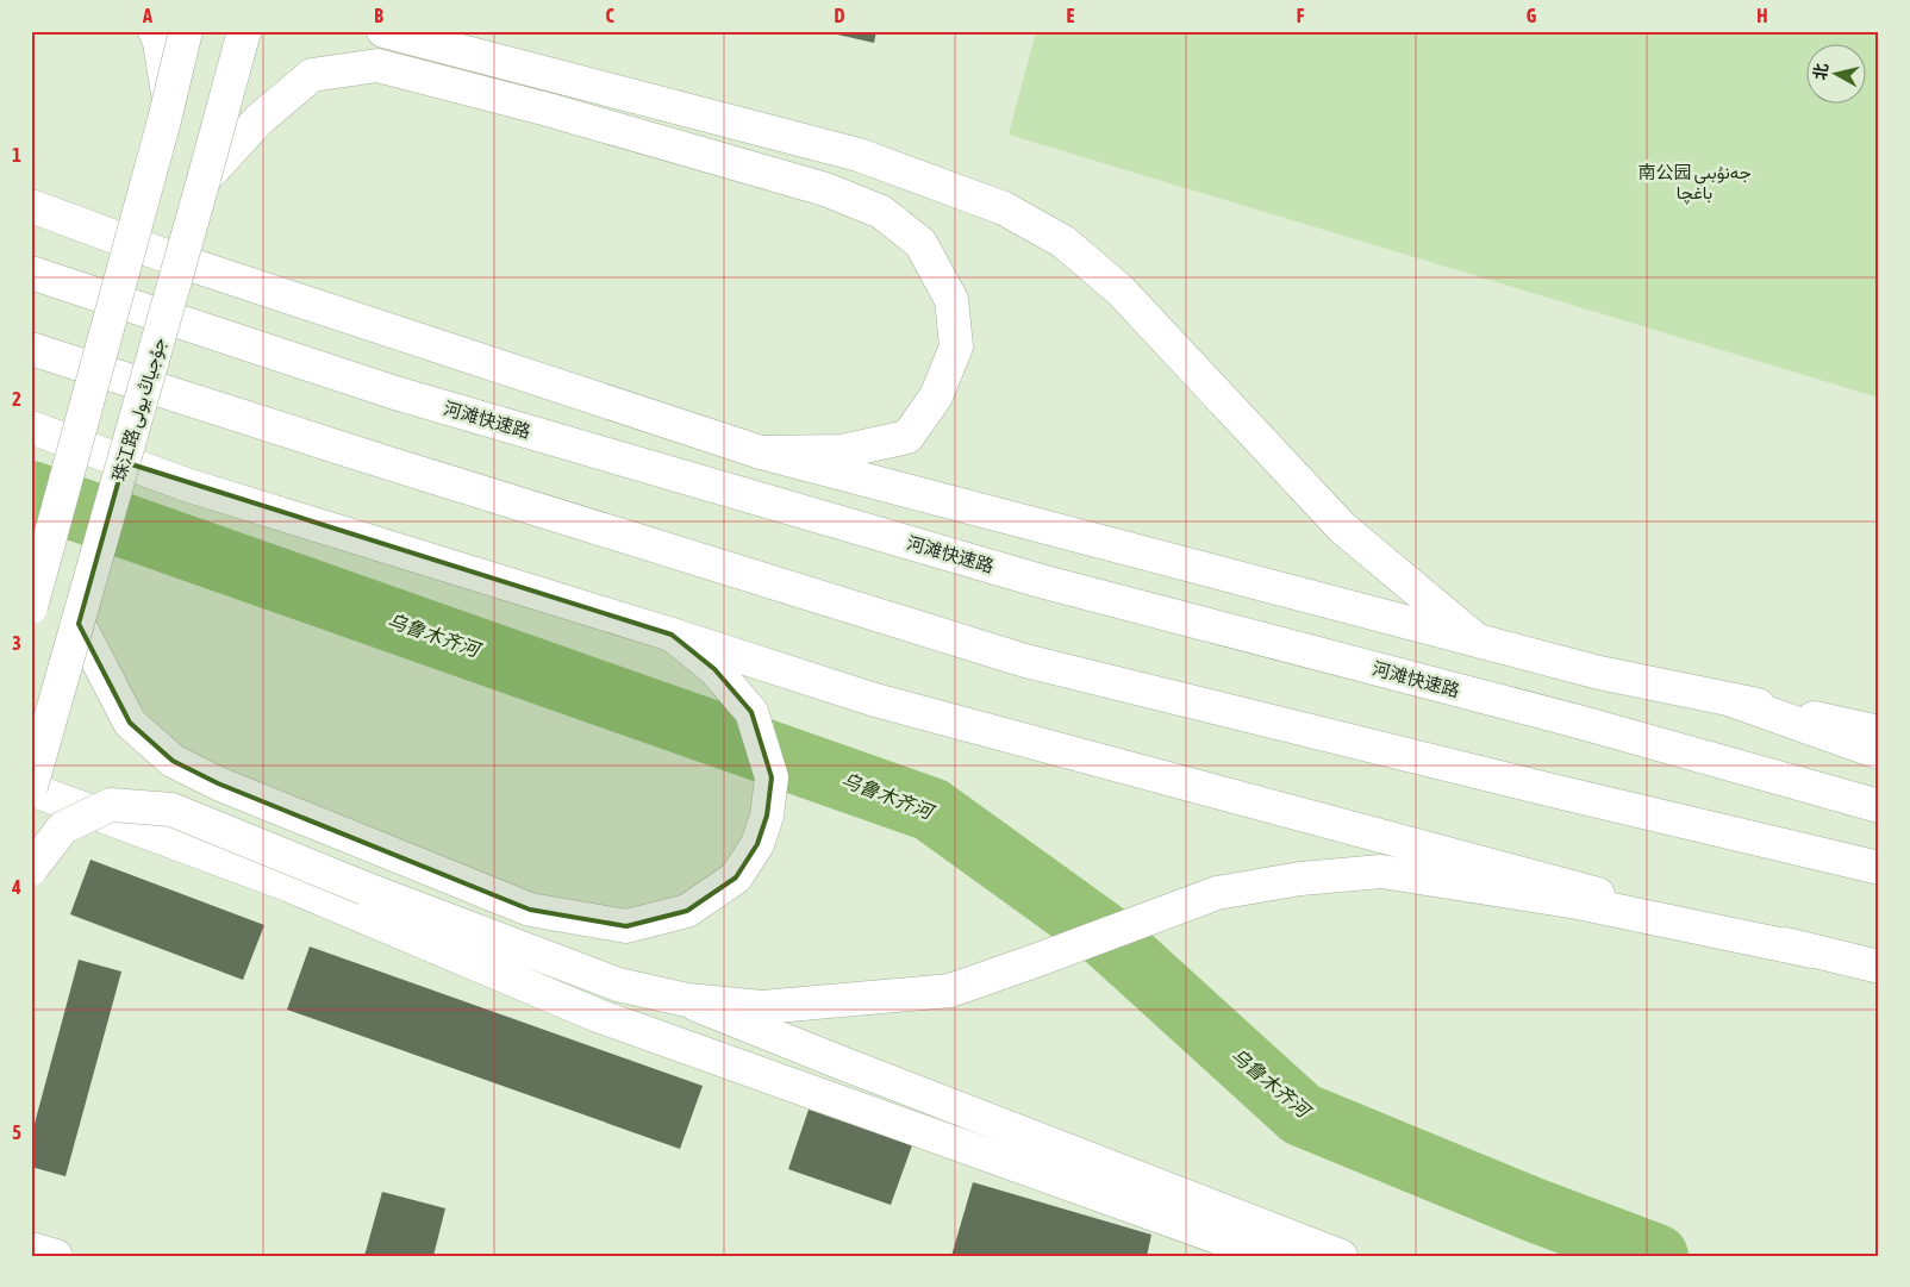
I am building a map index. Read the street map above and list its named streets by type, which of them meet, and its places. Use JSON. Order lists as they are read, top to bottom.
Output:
{
  "streets": {
    "main road": ["珠江路 جۇجياڭ يولى", "河滩快速路"]
  },
  "water": ["乌鲁木齐河"],
  "parks": ["南公园 جەنۇبىي باغچا"],
  "north": "left",
  "grid": {
    "columns": [
      "A",
      "B",
      "C",
      "D",
      "E",
      "F",
      "G",
      "H"
    ],
    "rows": [
      "1",
      "2",
      "3",
      "4",
      "5"
    ]
  }
}
